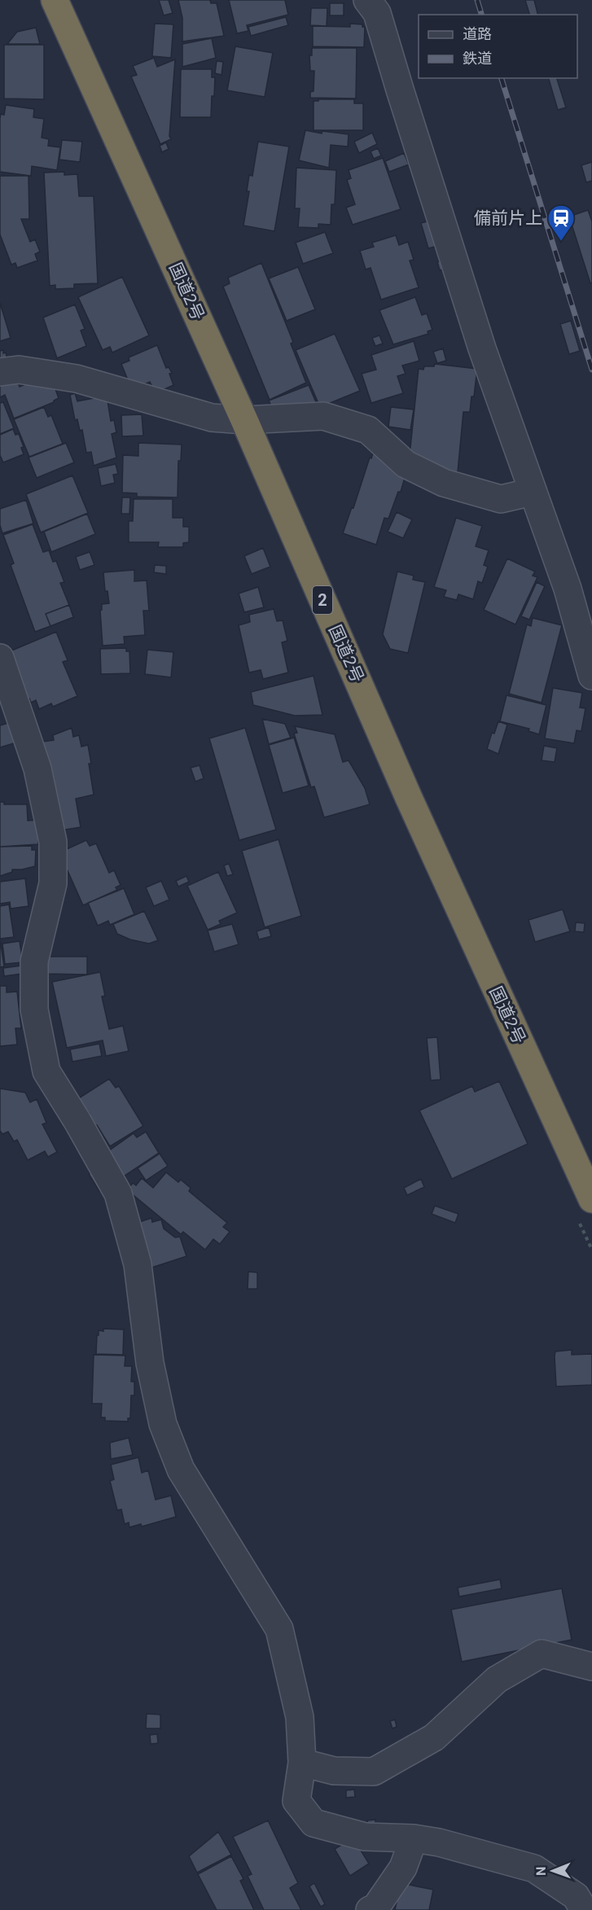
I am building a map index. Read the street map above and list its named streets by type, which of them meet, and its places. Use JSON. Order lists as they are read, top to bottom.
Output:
{
  "streets": {
    "highway": ["国道2号", "2"]
  },
  "places": {
    "station": ["備前片上"]
  },
  "legend": ["道路", "鉄道"],
  "north": "left"
}
